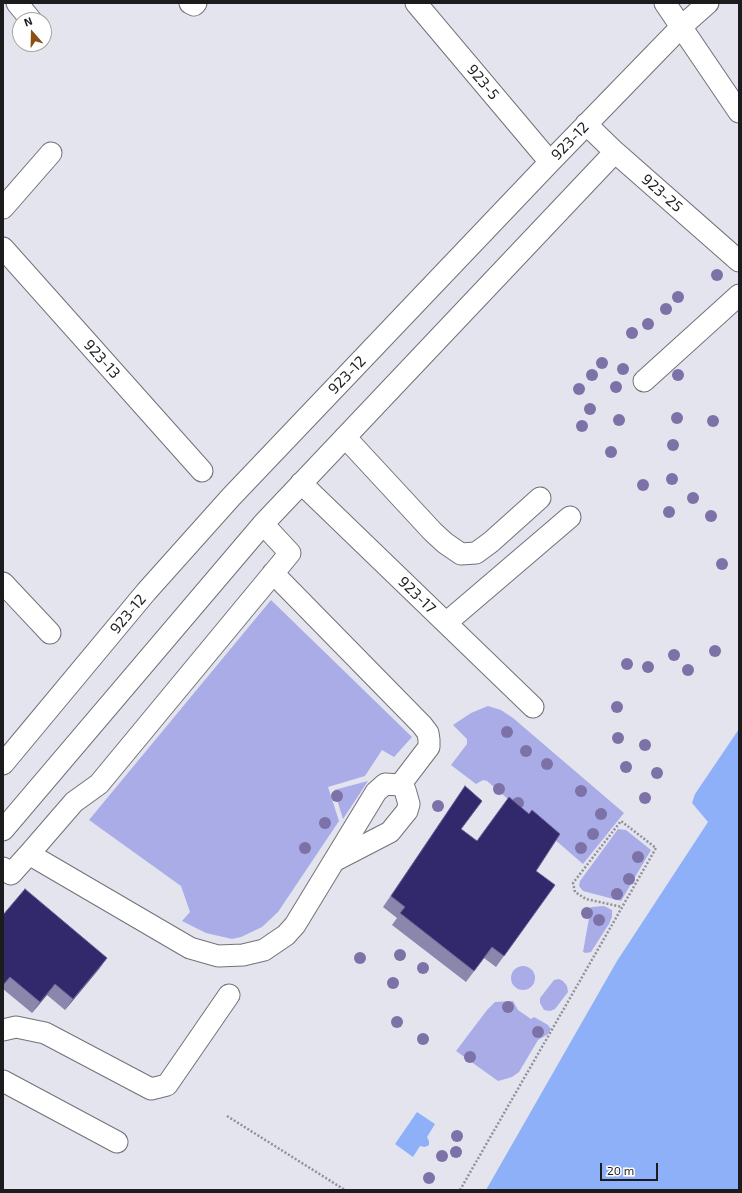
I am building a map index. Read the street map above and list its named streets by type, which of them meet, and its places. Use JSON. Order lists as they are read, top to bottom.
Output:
{
  "streets": {
    "street": [
      "923-5",
      "923-12",
      "923-25",
      "923-13",
      "923-17"
    ]
  },
  "crossings": [
    ["923-5", "923-12"],
    ["923-12", "923-25"]
  ],
  "scale_bar": "20 m",
  "north": "top"
}
